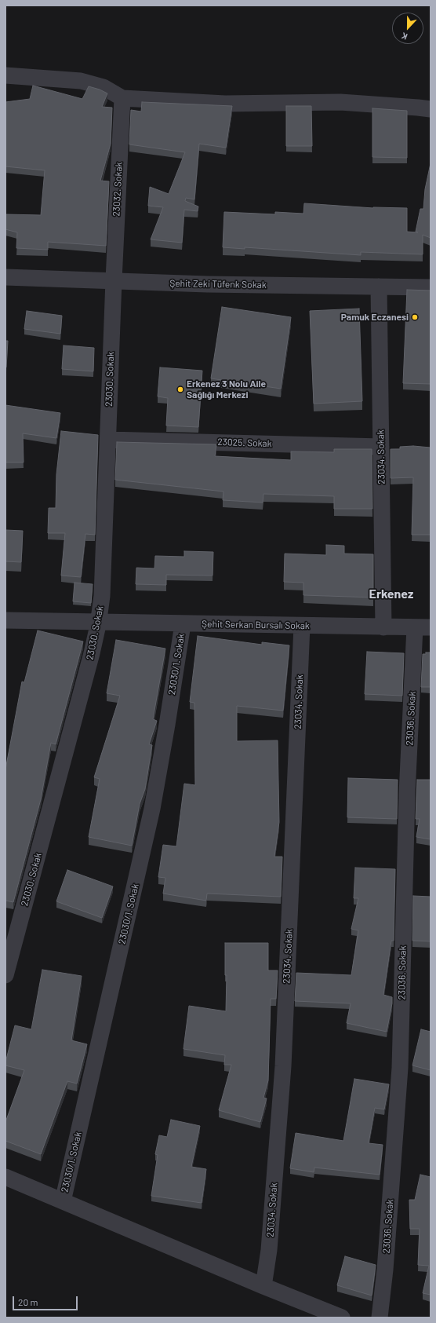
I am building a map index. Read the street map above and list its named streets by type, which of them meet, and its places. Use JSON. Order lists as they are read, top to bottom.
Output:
{
  "streets": {
    "street": [
      "23032. Sokak",
      "Şehit Zeki Tüfenk Sokak",
      "23030. Sokak",
      "23025. Sokak",
      "23034. Sokak",
      "Şehit Serkan Bursalı Sokak",
      "23030/1. Sokak",
      "23036. Sokak"
    ]
  },
  "crossings": [
    ["23032. Sokak", "Şehit Zeki Tüfenk Sokak"],
    ["23032. Sokak", "23030. Sokak"],
    ["Şehit Zeki Tüfenk Sokak", "23030. Sokak"],
    ["Şehit Zeki Tüfenk Sokak", "23034. Sokak"],
    ["23030. Sokak", "23025. Sokak"],
    ["23030. Sokak", "Şehit Serkan Bursalı Sokak"],
    ["23025. Sokak", "23034. Sokak"],
    ["23034. Sokak", "Şehit Serkan Bursalı Sokak"],
    ["Şehit Serkan Bursalı Sokak", "23030/1. Sokak"],
    ["Şehit Serkan Bursalı Sokak", "23036. Sokak"]
  ],
  "districts": ["Erkenez"],
  "places": ["Pamuk Eczanesi", "Erkenez 3 Nolu Aile Sağlığı Merkezi"],
  "scale_bar": "20 m",
  "north": "bottom"
}
